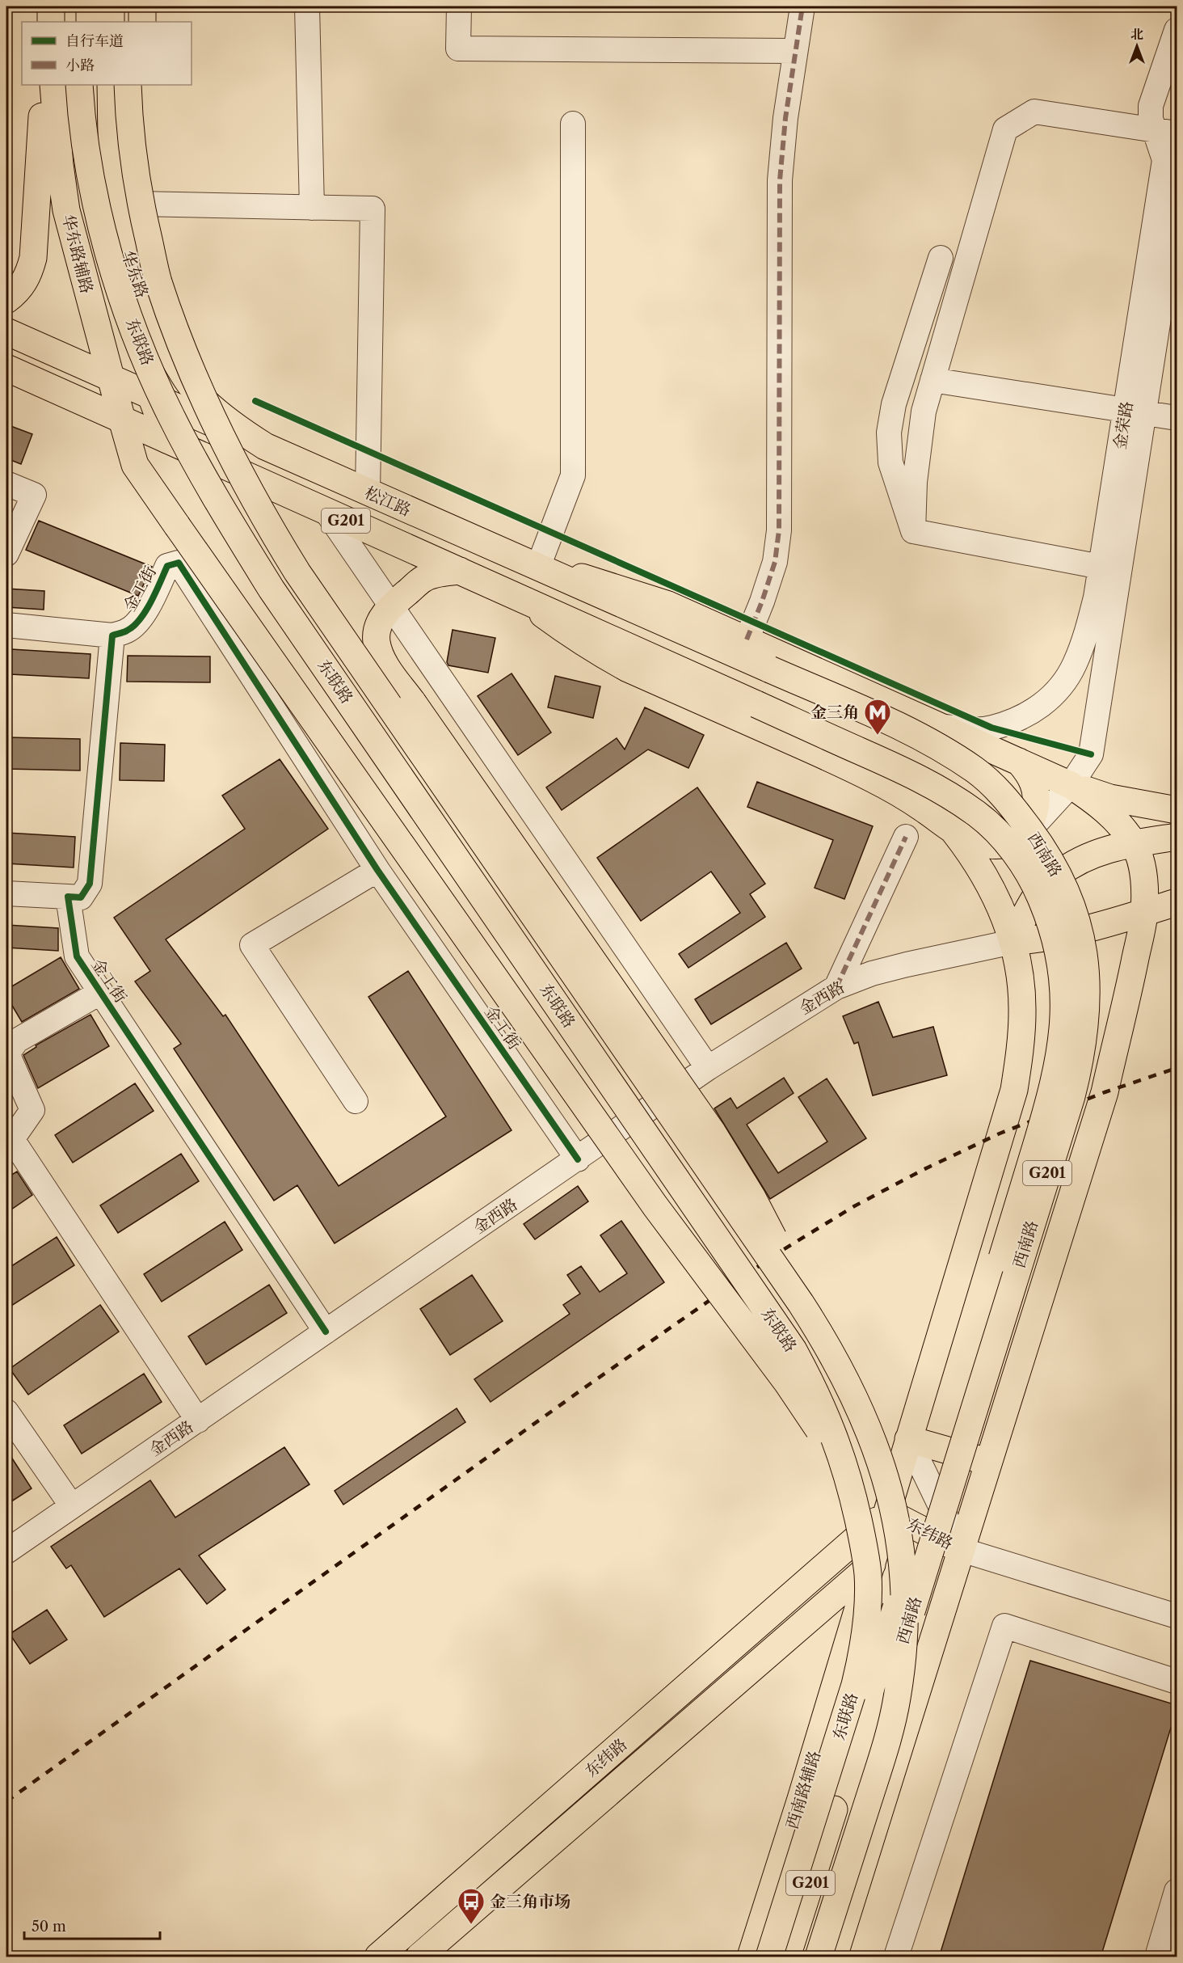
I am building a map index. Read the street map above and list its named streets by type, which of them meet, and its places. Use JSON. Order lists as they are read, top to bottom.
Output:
{
  "streets": {
    "main road": [
      "华东路辅路",
      "华东路",
      "东联路",
      "松江路",
      "G201",
      "西南路",
      "东纬路",
      "西南路辅路"
    ],
    "street": ["金荣路", "金工街", "金西路"]
  },
  "crossings": [
    ["华东路辅路", "东联路"],
    ["华东路辅路", "松江路"],
    ["华东路", "松江路"],
    ["华东路", "G201"],
    ["金荣路", "西南路"],
    ["松江路", "西南路"],
    ["G201", "西南路"],
    ["金工街", "金西路"],
    ["西南路", "东纬路"],
    ["东纬路", "西南路辅路"]
  ],
  "places": {
    "metro station": ["金三角"],
    "bus stop": ["金三角市场"]
  },
  "legend": ["自行车道", "小路"],
  "scale_bar": "50 m",
  "north": "top"
}
